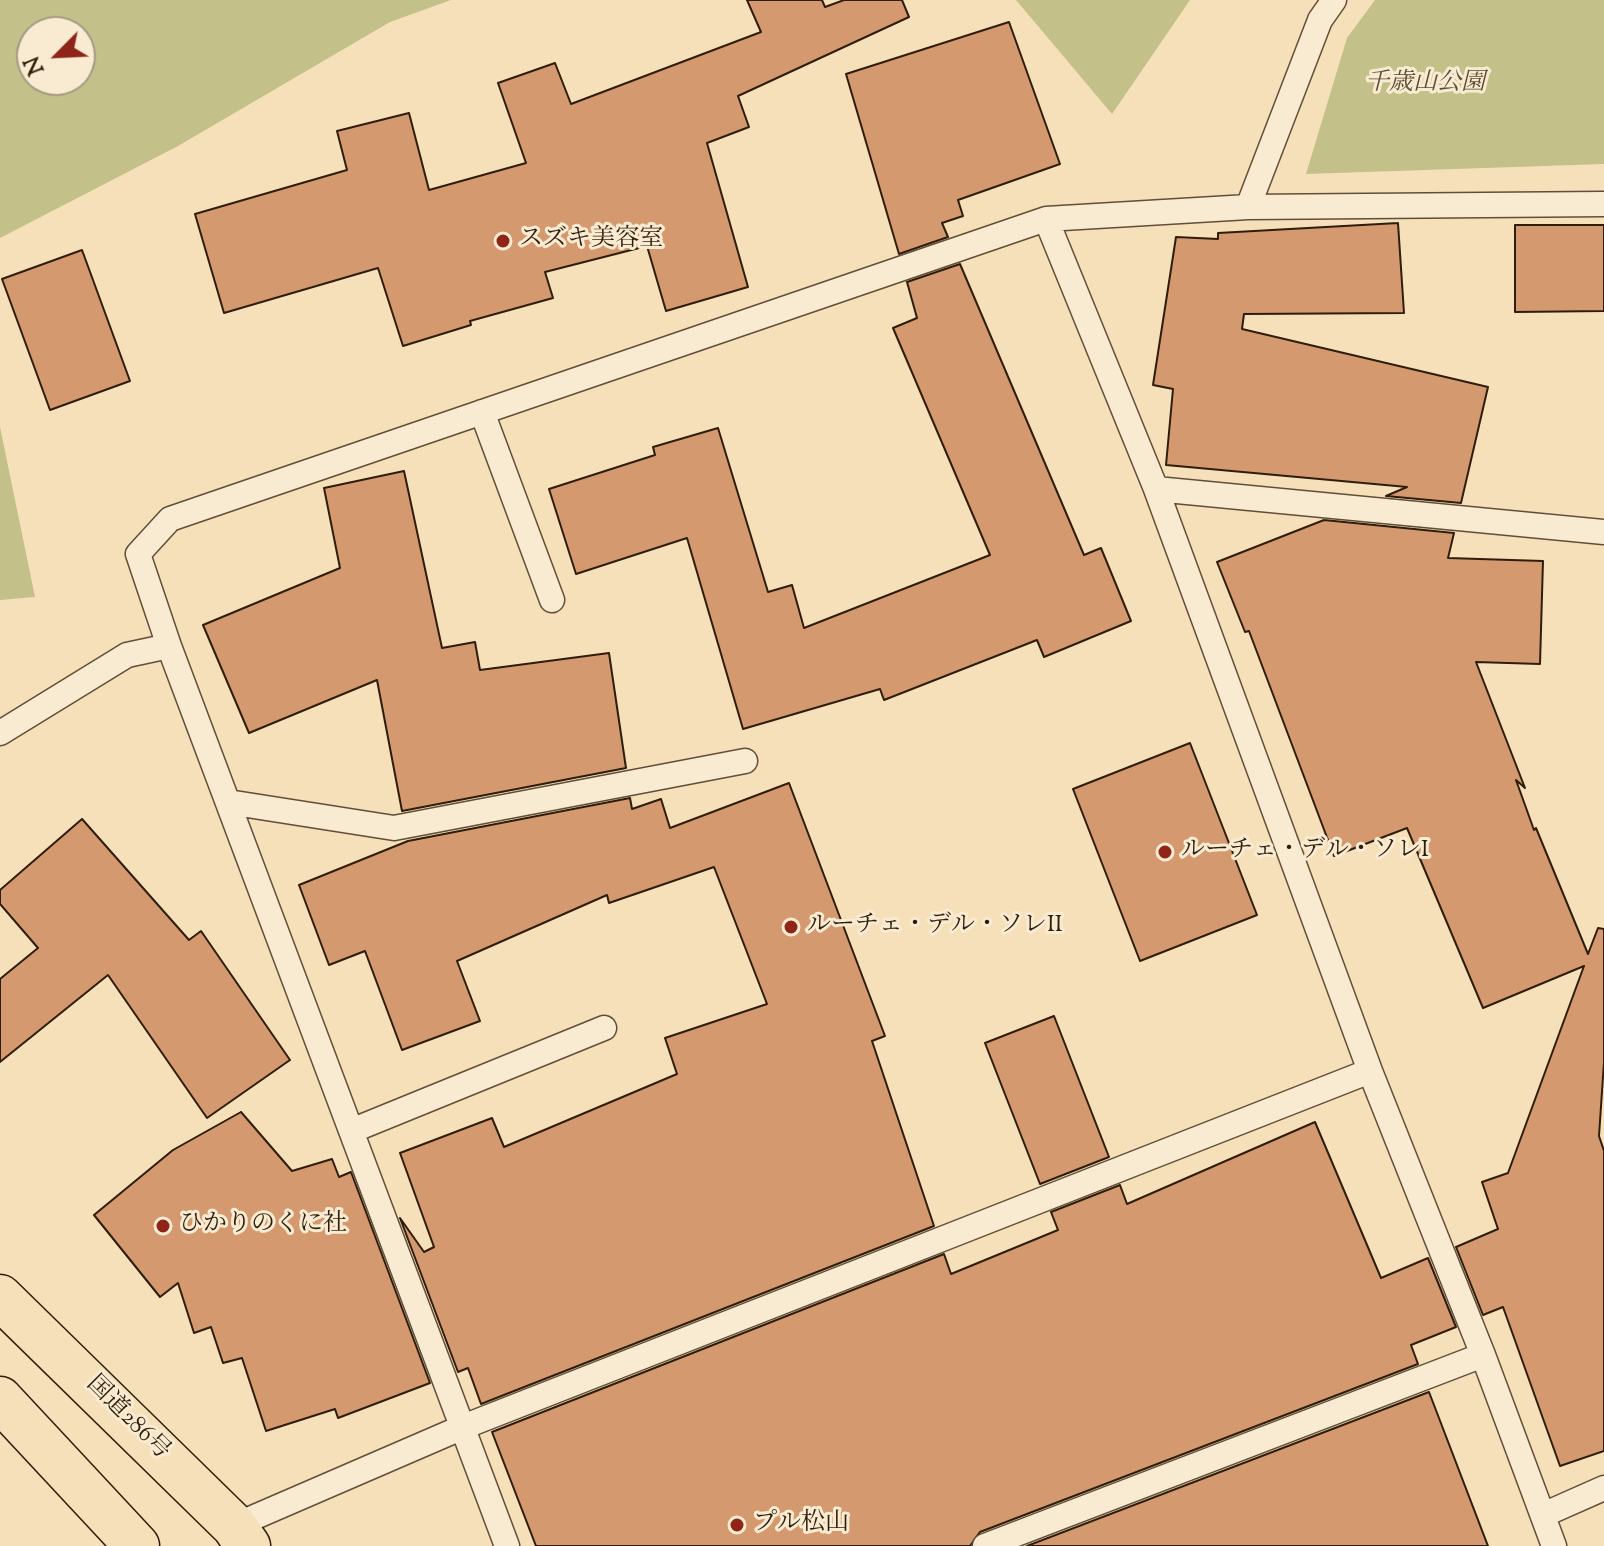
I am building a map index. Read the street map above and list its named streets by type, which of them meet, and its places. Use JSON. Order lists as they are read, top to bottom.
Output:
{
  "streets": {
    "highway": ["国道286号"]
  },
  "parks": ["千歳山公園"],
  "places": [
    "スズキ美容室",
    "ルーチェ・デル・ソレI",
    "ルーチェ・デル・ソレII",
    "ひかりのくに社",
    "プル松山"
  ],
  "north": "bottom left"
}
